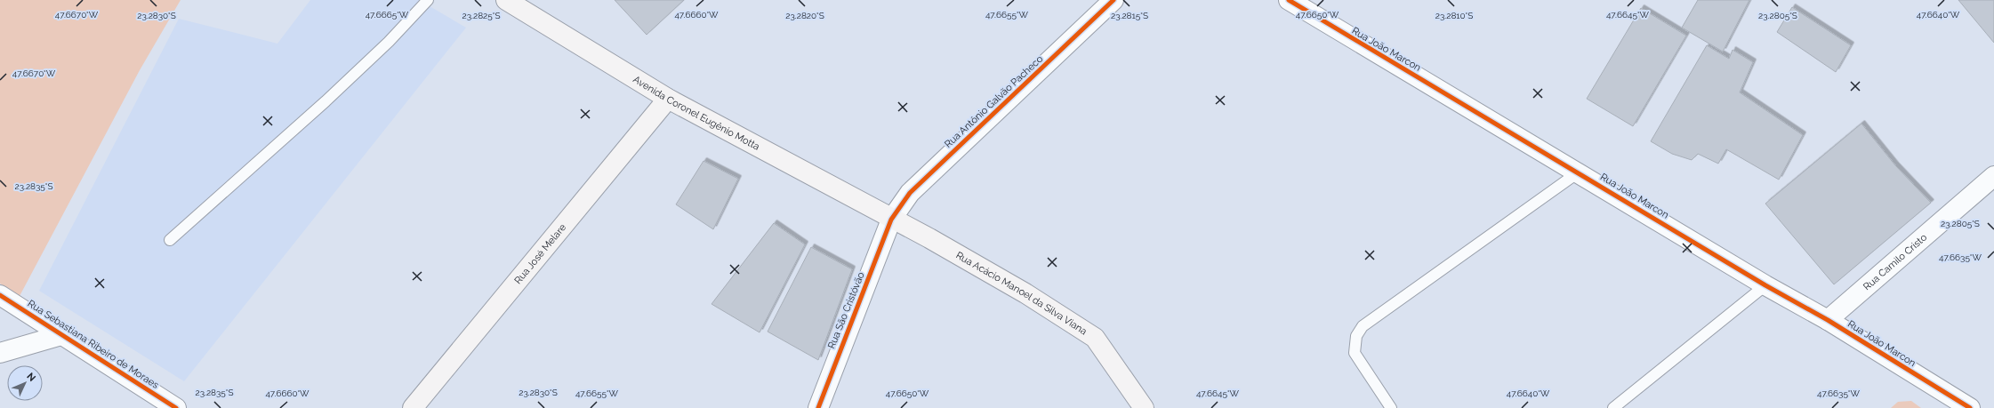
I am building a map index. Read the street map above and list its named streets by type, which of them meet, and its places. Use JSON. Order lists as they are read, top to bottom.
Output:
{
  "streets": {
    "main road": ["Avenida Coronel Eugênio Motta", "Rua José Melare", "Rua Acácio Manoel da Silva Viana"],
    "street": [
      "Rua João Marcon",
      "Rua Antônio Galvão Pacheco",
      "Rua Camilo Cristo",
      "Rua São Cristóvão",
      "Rua Sebastiana Ribeiro de Moraes"
    ]
  },
  "crossings": [
    ["Rua João Marcon", "Rua Camilo Cristo"],
    ["Rua Antônio Galvão Pacheco", "Avenida Coronel Eugênio Motta"],
    ["Rua Antônio Galvão Pacheco", "Rua Acácio Manoel da Silva Viana"],
    ["Rua Antônio Galvão Pacheco", "Rua São Cristóvão"],
    ["Avenida Coronel Eugênio Motta", "Rua José Melare"],
    ["Avenida Coronel Eugênio Motta", "Rua Acácio Manoel da Silva Viana"],
    ["Avenida Coronel Eugênio Motta", "Rua São Cristóvão"],
    ["Rua Acácio Manoel da Silva Viana", "Rua São Cristóvão"]
  ],
  "north": "top right",
  "coordinates": [
    "47.6670°W",
    "47.6665°W",
    "47.6660°W",
    "47.6655°W",
    "47.6650°W",
    "47.6645°W",
    "47.6640°W",
    "23.2830°S",
    "23.2825°S",
    "23.2820°S",
    "23.2815°S",
    "23.2810°S",
    "23.2805°S",
    "23.2835°S",
    "47.6635°W"
  ]
}
